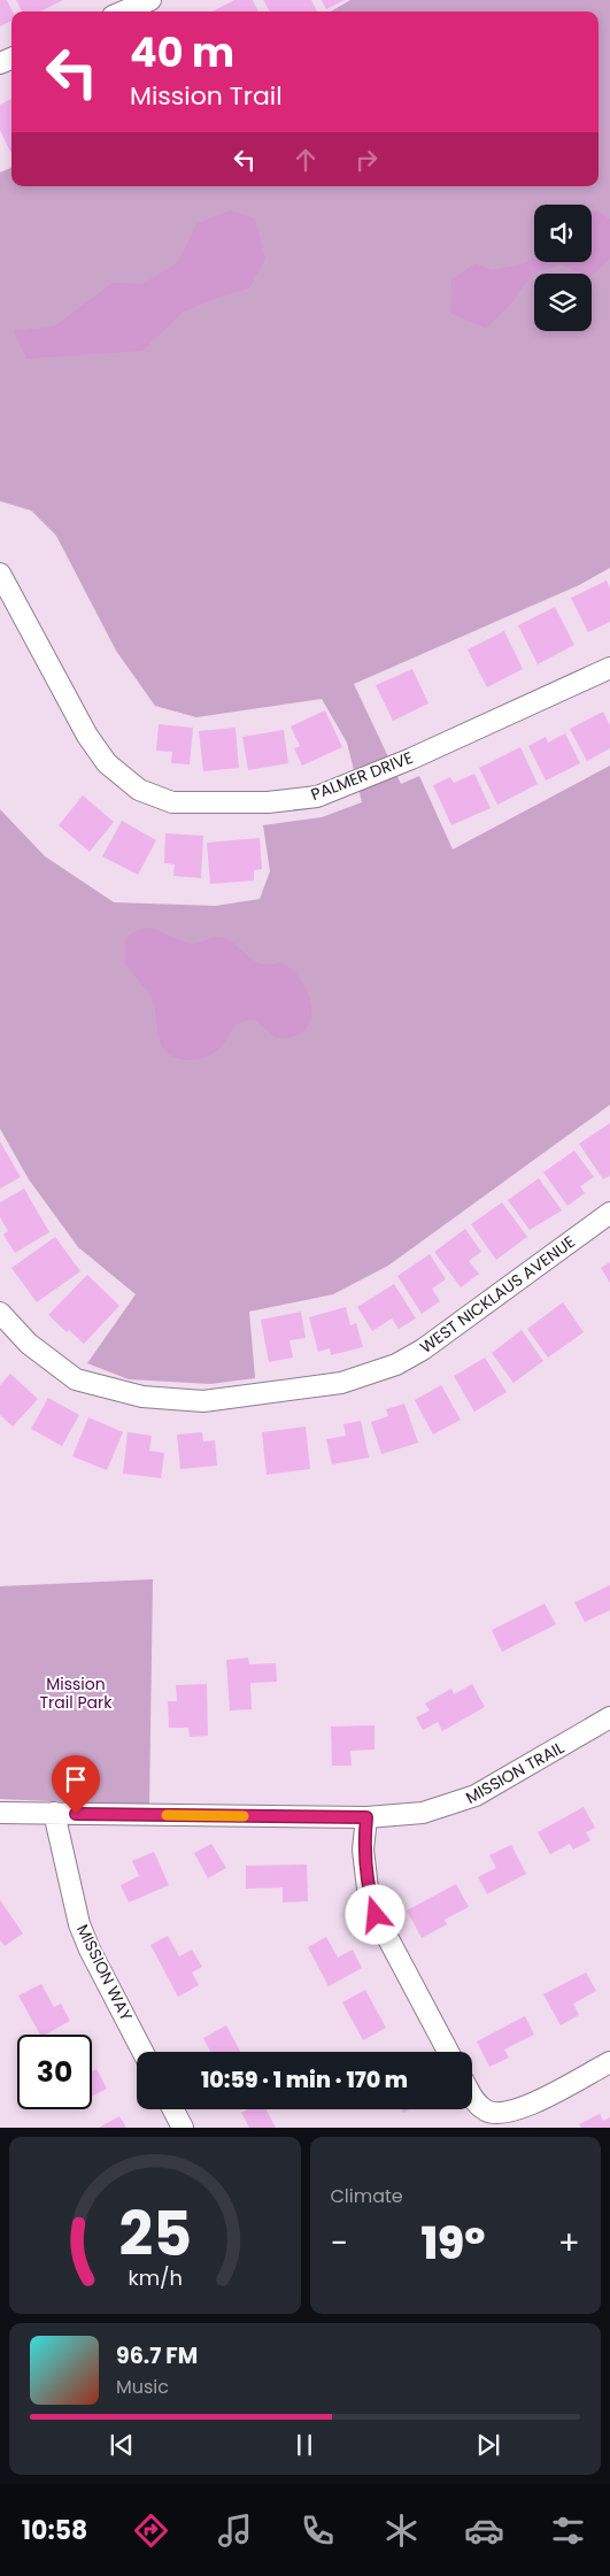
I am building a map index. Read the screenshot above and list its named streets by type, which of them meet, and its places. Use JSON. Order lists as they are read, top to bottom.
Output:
{
  "streets": {
    "street": [
      "PALMER DRIVE",
      "WEST NICKLAUS AVENUE",
      "MISSION TRAIL",
      "MISSION WAY"
    ]
  },
  "crossings": [
    ["MISSION TRAIL", "MISSION WAY"]
  ],
  "parks": ["Mission Trail Park"],
  "page": {
    "turn": ["40 m", "Mission Trail"],
    "limit": "30",
    "trip": "10:59 · 1 min · 170 m",
    "tile": "Climate",
    "heat": ["−", "19°", "+"],
    "song": ["96.7 FM", "Music"],
    "tabs": "10:58",
    "gauge": ["25", "km/h"]
  }
}
